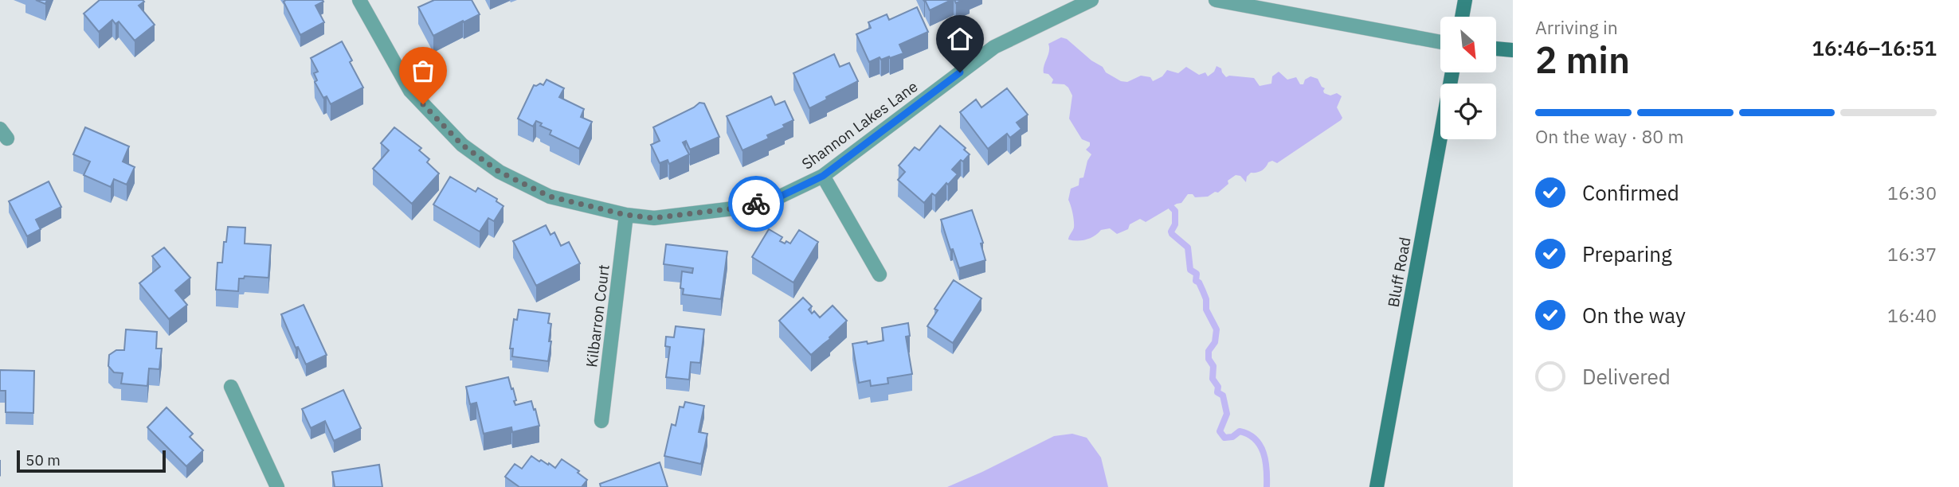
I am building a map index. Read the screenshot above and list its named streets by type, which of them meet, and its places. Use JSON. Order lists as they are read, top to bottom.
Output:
{
  "streets": {
    "main road": ["Bluff Road"],
    "street": ["Shannon Lakes Lane", "Kilbarron Court"]
  },
  "crossings": [
    ["Shannon Lakes Lane", "Kilbarron Court"]
  ],
  "scale_bar": "50 m",
  "north": "bottom right",
  "page": {
    "heading": ["2 min", "Arriving in", "16:46–16:51"],
    "bar": "On the way · 80 m",
    "list": [
      ["Confirmed", "16:30"],
      ["Preparing", "16:37"],
      ["On the way", "16:40"],
      "Delivered"
    ],
    "scale": "50 m"
  }
}
